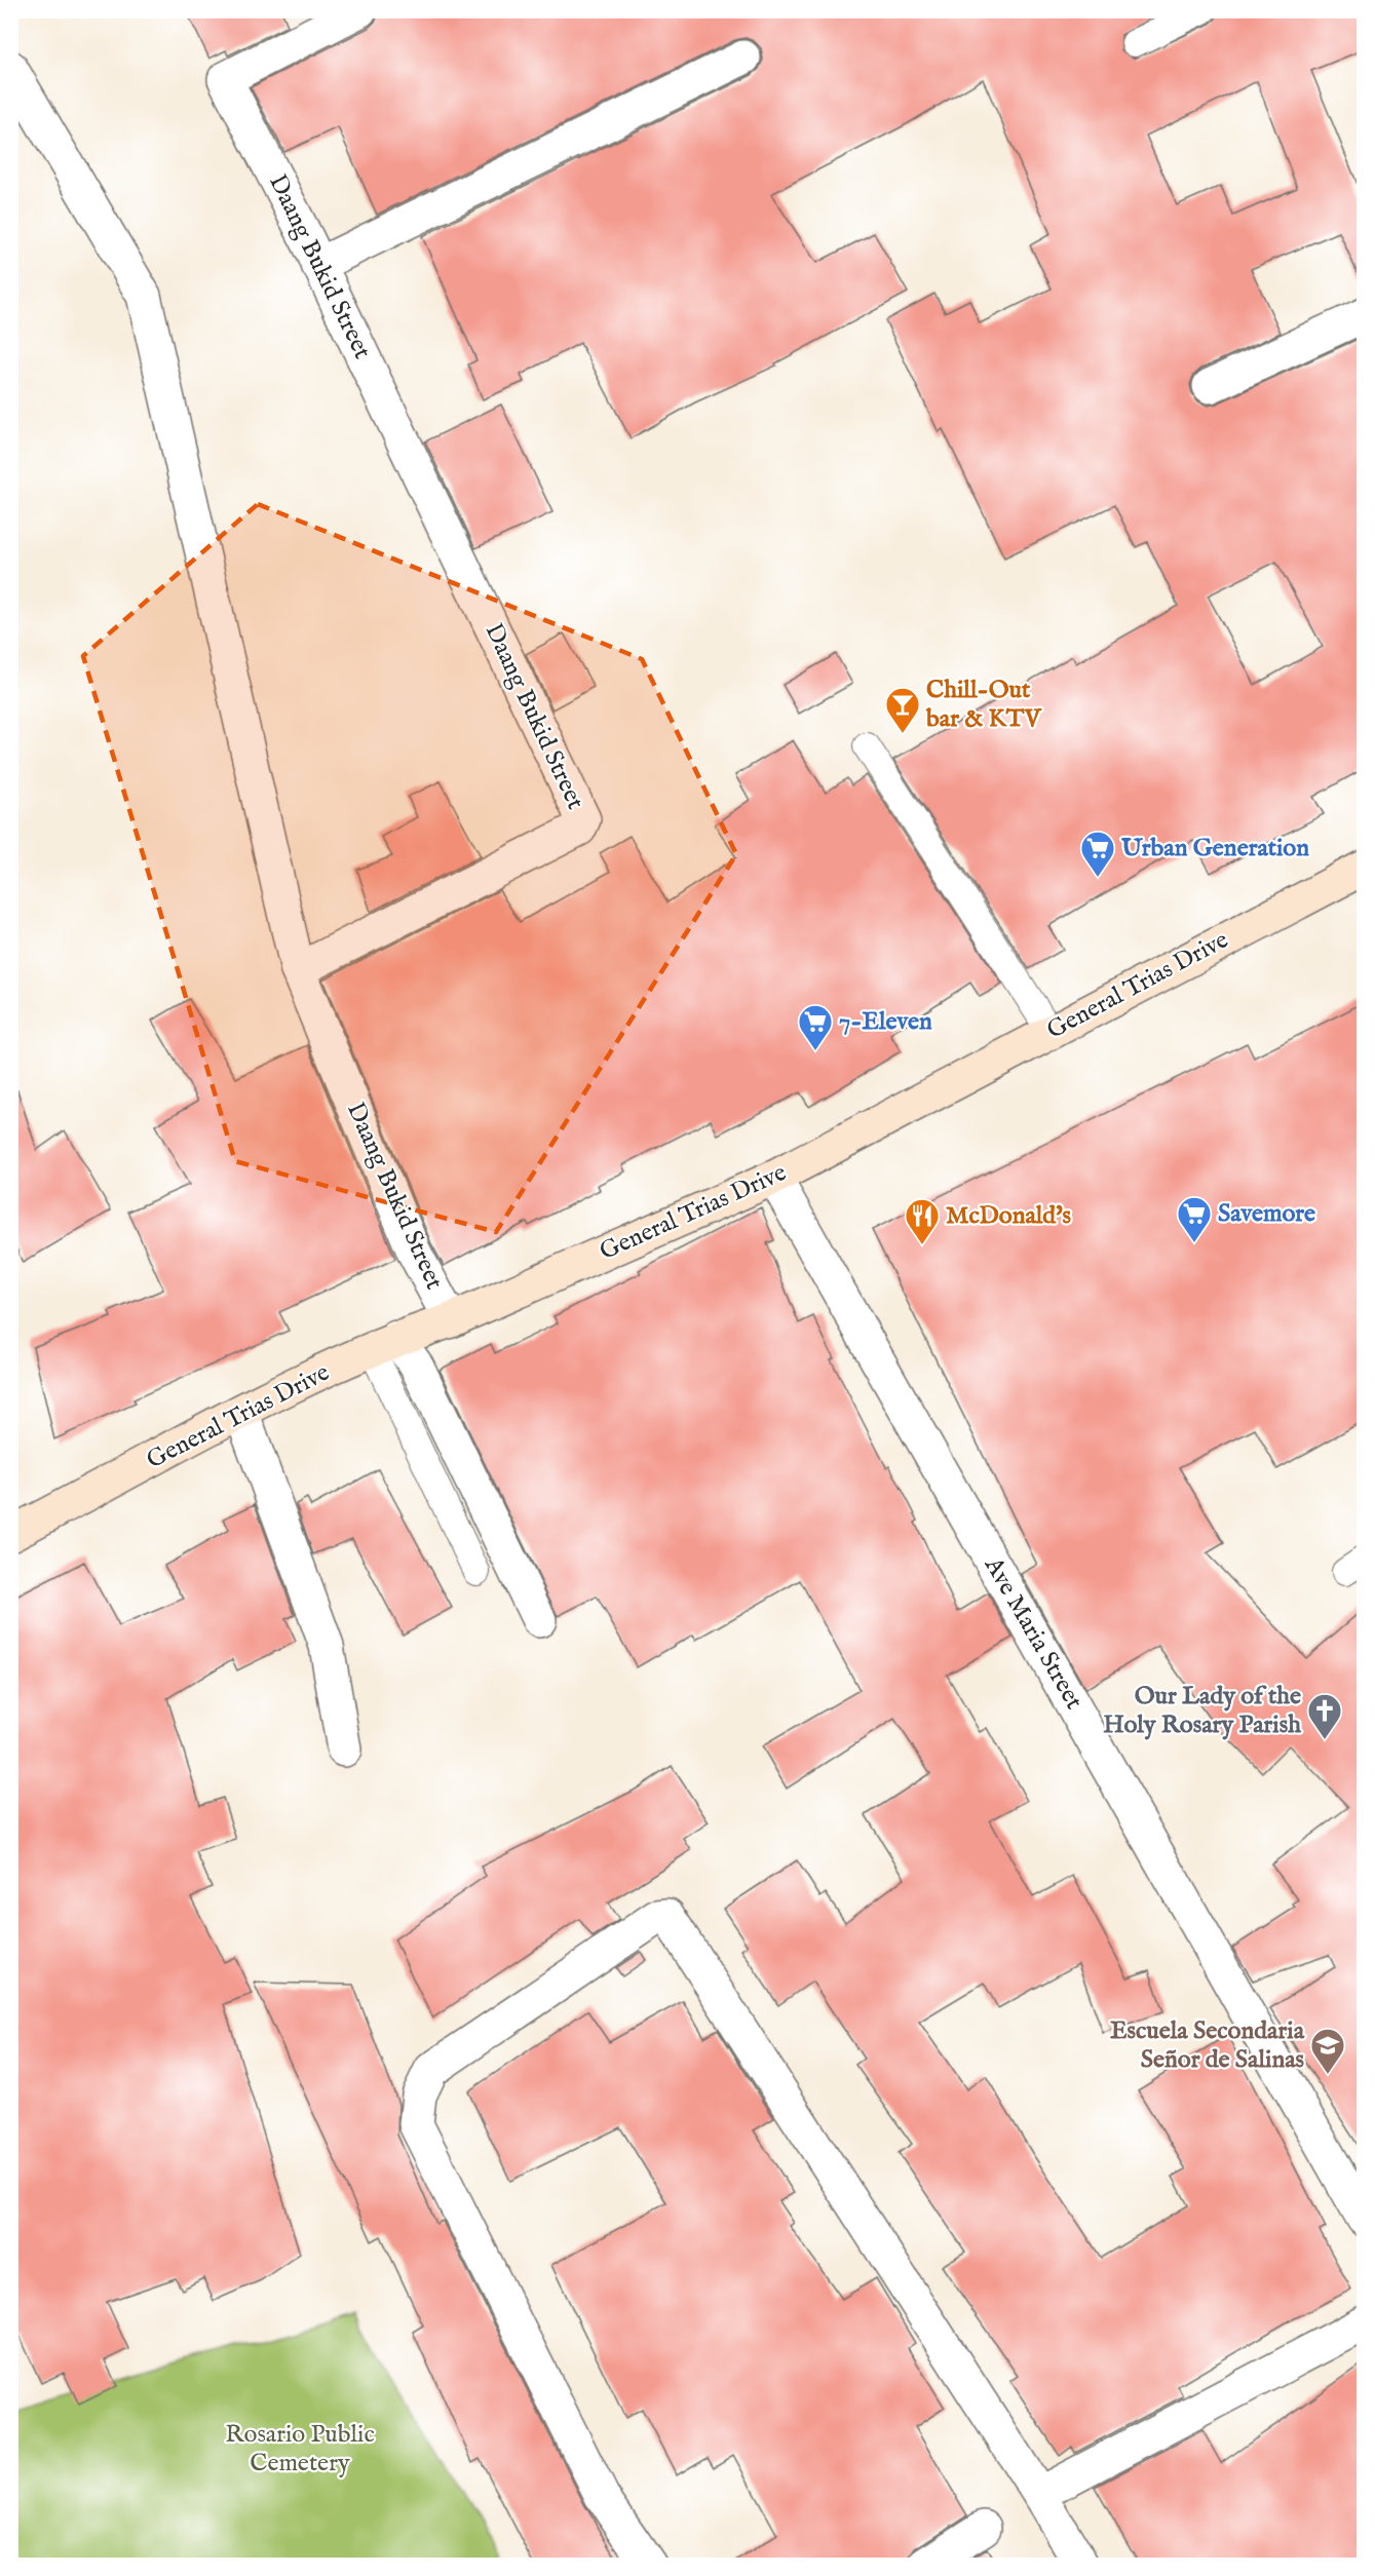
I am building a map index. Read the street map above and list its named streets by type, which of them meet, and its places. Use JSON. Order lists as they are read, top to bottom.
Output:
{
  "streets": {
    "main road": ["General Trias Drive"],
    "street": ["Daang Bukid Street", "Ave Maria Street"]
  },
  "crossings": [
    ["Daang Bukid Street", "General Trias Drive"],
    ["General Trias Drive", "Ave Maria Street"]
  ],
  "parks": ["Rosario Public Cemetery"],
  "places": {
    "bar": ["Chill-Out bar & KTV"],
    "supermarket": ["Urban Generation", "7-Eleven", "Savemore"],
    "restaurant": ["McDonald's"],
    "church": ["Our Lady of the Holy Rosary Parish"],
    "school or university": ["Escuela Secondaria Señor de Salinas"]
  }
}
